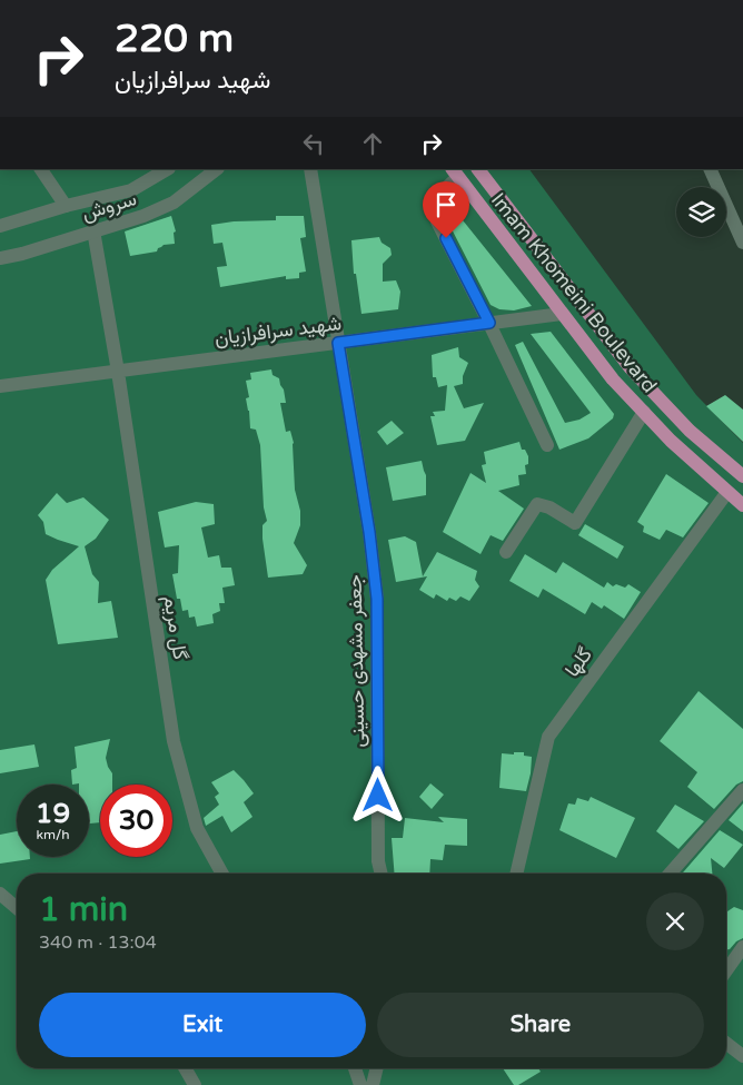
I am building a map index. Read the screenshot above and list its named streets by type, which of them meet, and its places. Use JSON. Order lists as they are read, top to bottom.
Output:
{
  "streets": {
    "main road": ["Imam Khomeini Boulevard"],
    "street": [
      "سروش",
      "شهید سرافرازیان",
      "گل مریم",
      "جعفر مشهدی حسینی",
      "گلها"
    ]
  },
  "crossings": [
    ["سروش", "گل مریم"],
    ["Imam Khomeini Boulevard", "شهید سرافرازیان"],
    ["Imam Khomeini Boulevard", "گلها"],
    ["شهید سرافرازیان", "گل مریم"],
    ["شهید سرافرازیان", "جعفر مشهدی حسینی"]
  ],
  "page": {
    "turn": ["220 m", "شهید سرافرازیان"],
    "speed": "19 km/h",
    "limit": "30",
    "heading": ["1 min", "340 m · 13:04"],
    "buttons": ["Exit", "Share"]
  }
}
